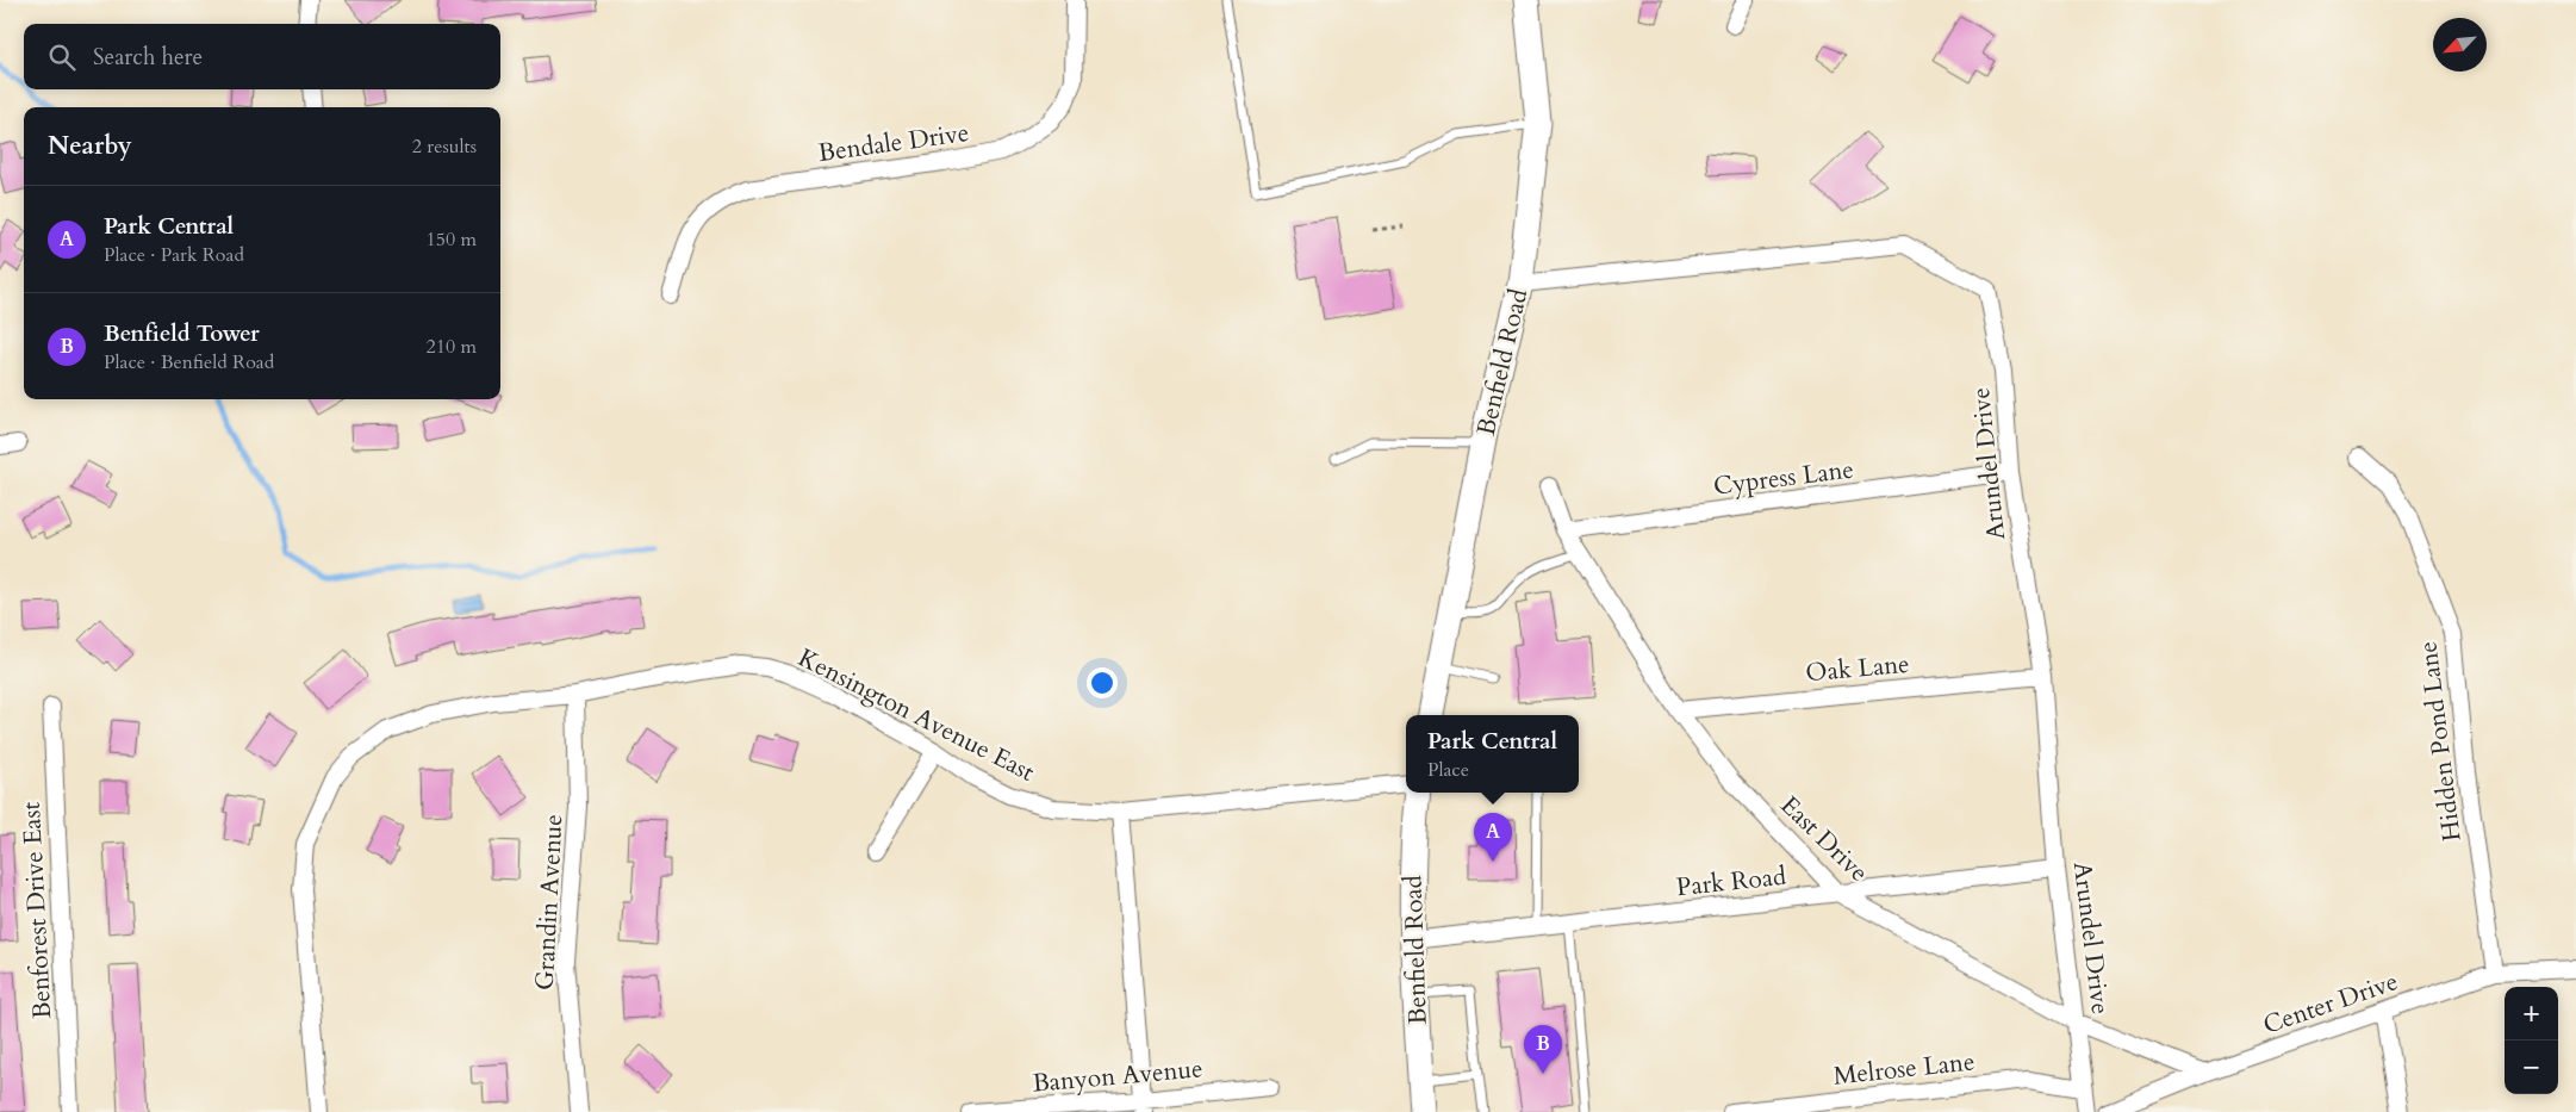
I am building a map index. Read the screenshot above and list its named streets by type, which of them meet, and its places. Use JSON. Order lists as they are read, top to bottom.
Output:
{
  "streets": {
    "main road": ["Benfield Road"],
    "street": [
      "Bendale Drive",
      "Arundel Drive",
      "Cypress Lane",
      "Oak Lane",
      "Kensington Avenue East",
      "Hidden Pond Lane",
      "East Drive",
      "Park Road",
      "Grandin Avenue",
      "Benforest Drive East",
      "Center Drive",
      "Melrose Lane",
      "Banyon Avenue"
    ]
  },
  "crossings": [
    ["Benfield Road", "Arundel Drive"],
    ["Benfield Road", "Park Road"],
    ["Arundel Drive", "Cypress Lane"],
    ["Arundel Drive", "Oak Lane"],
    ["Arundel Drive", "East Drive"],
    ["Arundel Drive", "Park Road"],
    ["Arundel Drive", "Melrose Lane"],
    ["Cypress Lane", "East Drive"],
    ["Oak Lane", "East Drive"],
    ["Kensington Avenue East", "Grandin Avenue"],
    ["Hidden Pond Lane", "Center Drive"],
    ["East Drive", "Park Road"],
    ["East Drive", "Center Drive"]
  ],
  "north": "bottom left",
  "page": {
    "search": "Search here",
    "heading": ["Nearby", "2 results"],
    "list": [
      {
        "mark": "A",
        "name": "Park Central",
        "note": "Place · Park Road",
        "value": "150 m"
      },
      {
        "mark": "B",
        "name": "Benfield Tower",
        "note": "Place · Benfield Road",
        "value": "210 m"
      }
    ],
    "popup": ["Park Central", "Place"],
    "pins": ["A", "B"],
    "map_buttons": ["+", "−"]
  }
}
